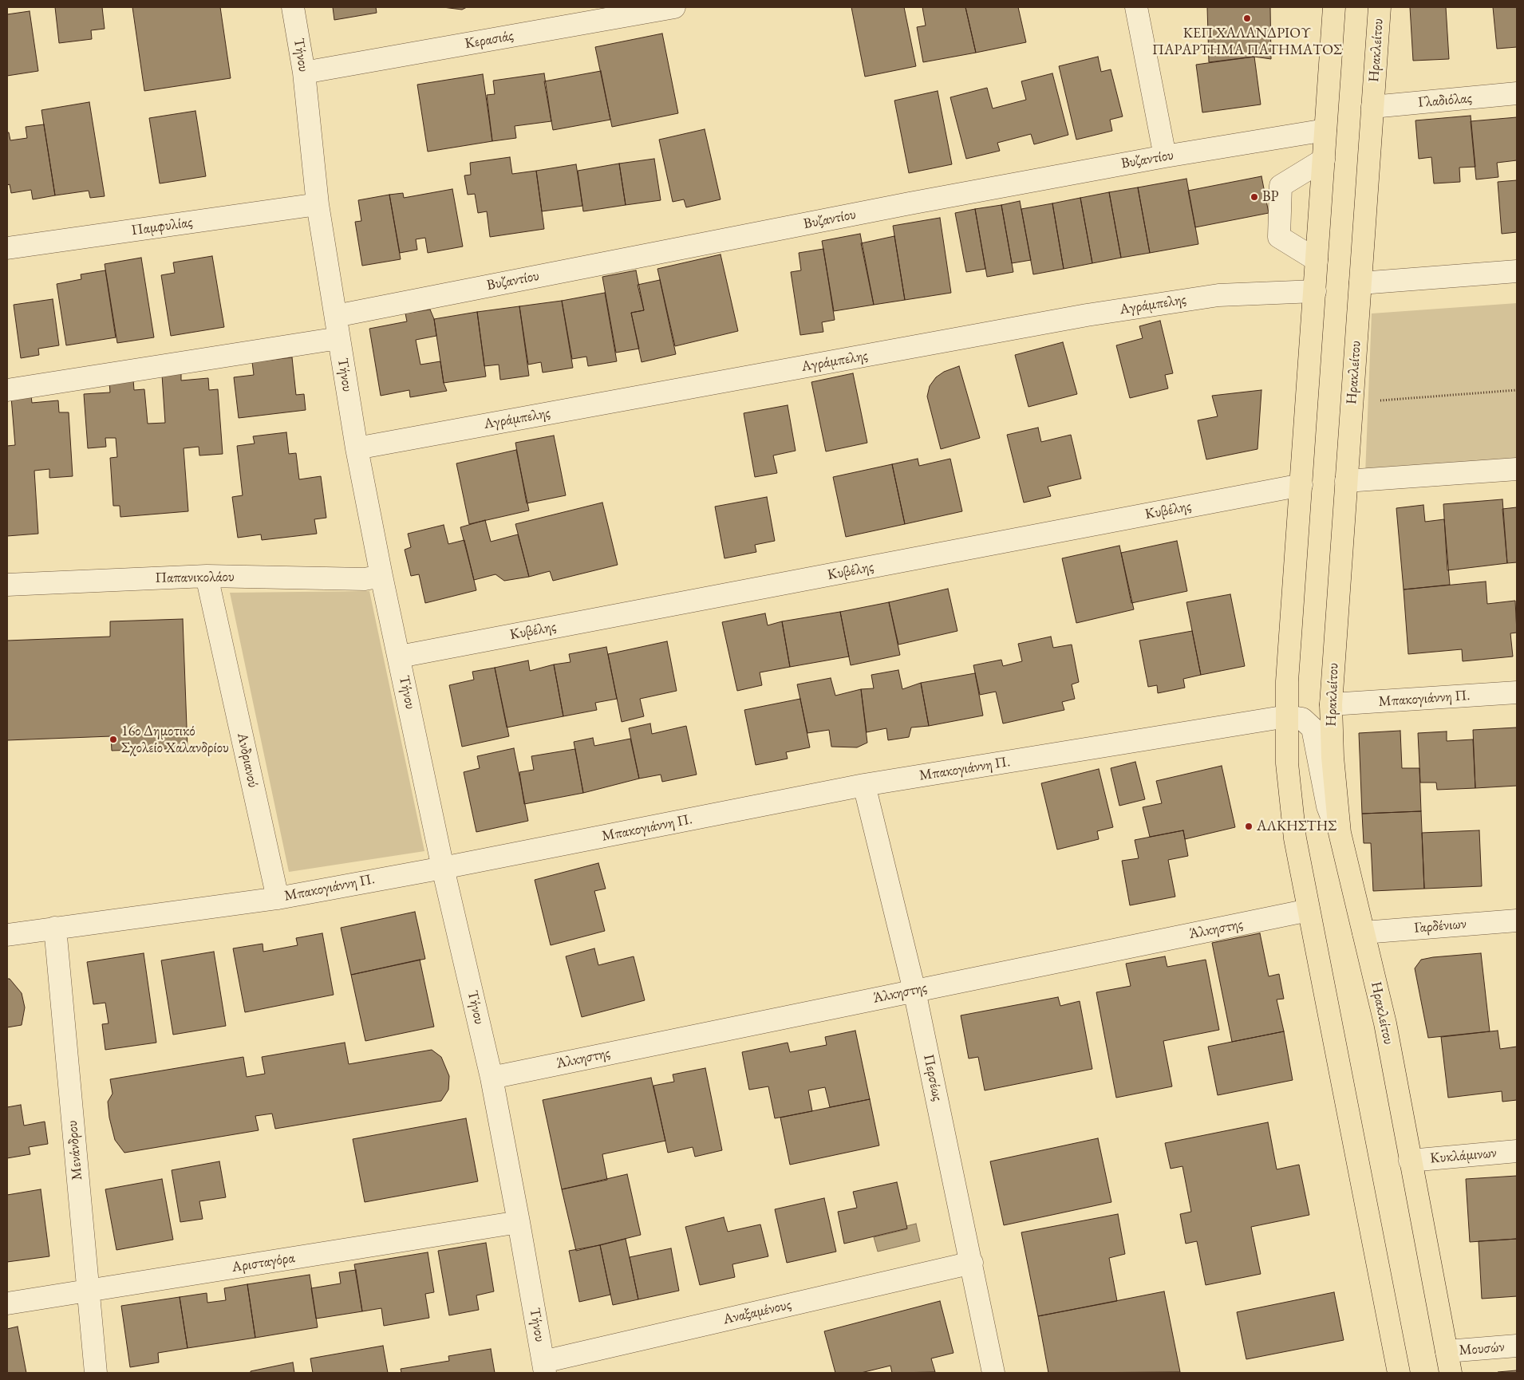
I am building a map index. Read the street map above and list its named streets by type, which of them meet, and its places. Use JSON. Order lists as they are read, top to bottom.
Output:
{
  "streets": {
    "main road": ["Ηρακλείτου"],
    "street": [
      "Κερασιάς",
      "Τήνου",
      "Γλαδιόλας",
      "Βυζαντίου",
      "Παμφυλίας",
      "Αγράμπελης",
      "Κυβέλης",
      "Παπανικολάου",
      "Μπακογιάννη Π.",
      "Ανδριανού",
      "Γαρδένιων",
      "Άλκηστης",
      "Περσέως",
      "Μενάνδρου",
      "Κυκλάμινων",
      "Αρισταγόρα",
      "Αναξαμένους",
      "Μουσών"
    ]
  },
  "crossings": [
    ["Κερασιάς", "Τήνου"],
    ["Ηρακλείτου", "Γλαδιόλας"],
    ["Ηρακλείτου", "Μπακογιάννη Π."],
    ["Ηρακλείτου", "Γαρδένιων"],
    ["Ηρακλείτου", "Κυκλάμινων"],
    ["Ηρακλείτου", "Μουσών"],
    ["Τήνου", "Βυζαντίου"],
    ["Τήνου", "Παμφυλίας"],
    ["Τήνου", "Αγράμπελης"],
    ["Τήνου", "Κυβέλης"],
    ["Τήνου", "Παπανικολάου"],
    ["Τήνου", "Μπακογιάννη Π."],
    ["Τήνου", "Άλκηστης"],
    ["Τήνου", "Αρισταγόρα"],
    ["Τήνου", "Αναξαμένους"],
    ["Παπανικολάου", "Ανδριανού"],
    ["Μπακογιάννη Π.", "Ανδριανού"],
    ["Μπακογιάννη Π.", "Περσέως"],
    ["Μπακογιάννη Π.", "Μενάνδρου"],
    ["Άλκηστης", "Περσέως"],
    ["Περσέως", "Αναξαμένους"],
    ["Μενάνδρου", "Αρισταγόρα"]
  ],
  "places": [
    "ΚΕΠ ΧΑΛΑΝΔΡΙΟΥ ΠΑΡΑΡΤΗΜΑ ΠΑΤΗΜΑΤΟΣ",
    "BP",
    "16ο Δημοτικό Σχολείο Χαλανδρίου",
    "ΑΛΚΗΣΤΗΣ"
  ]
}
